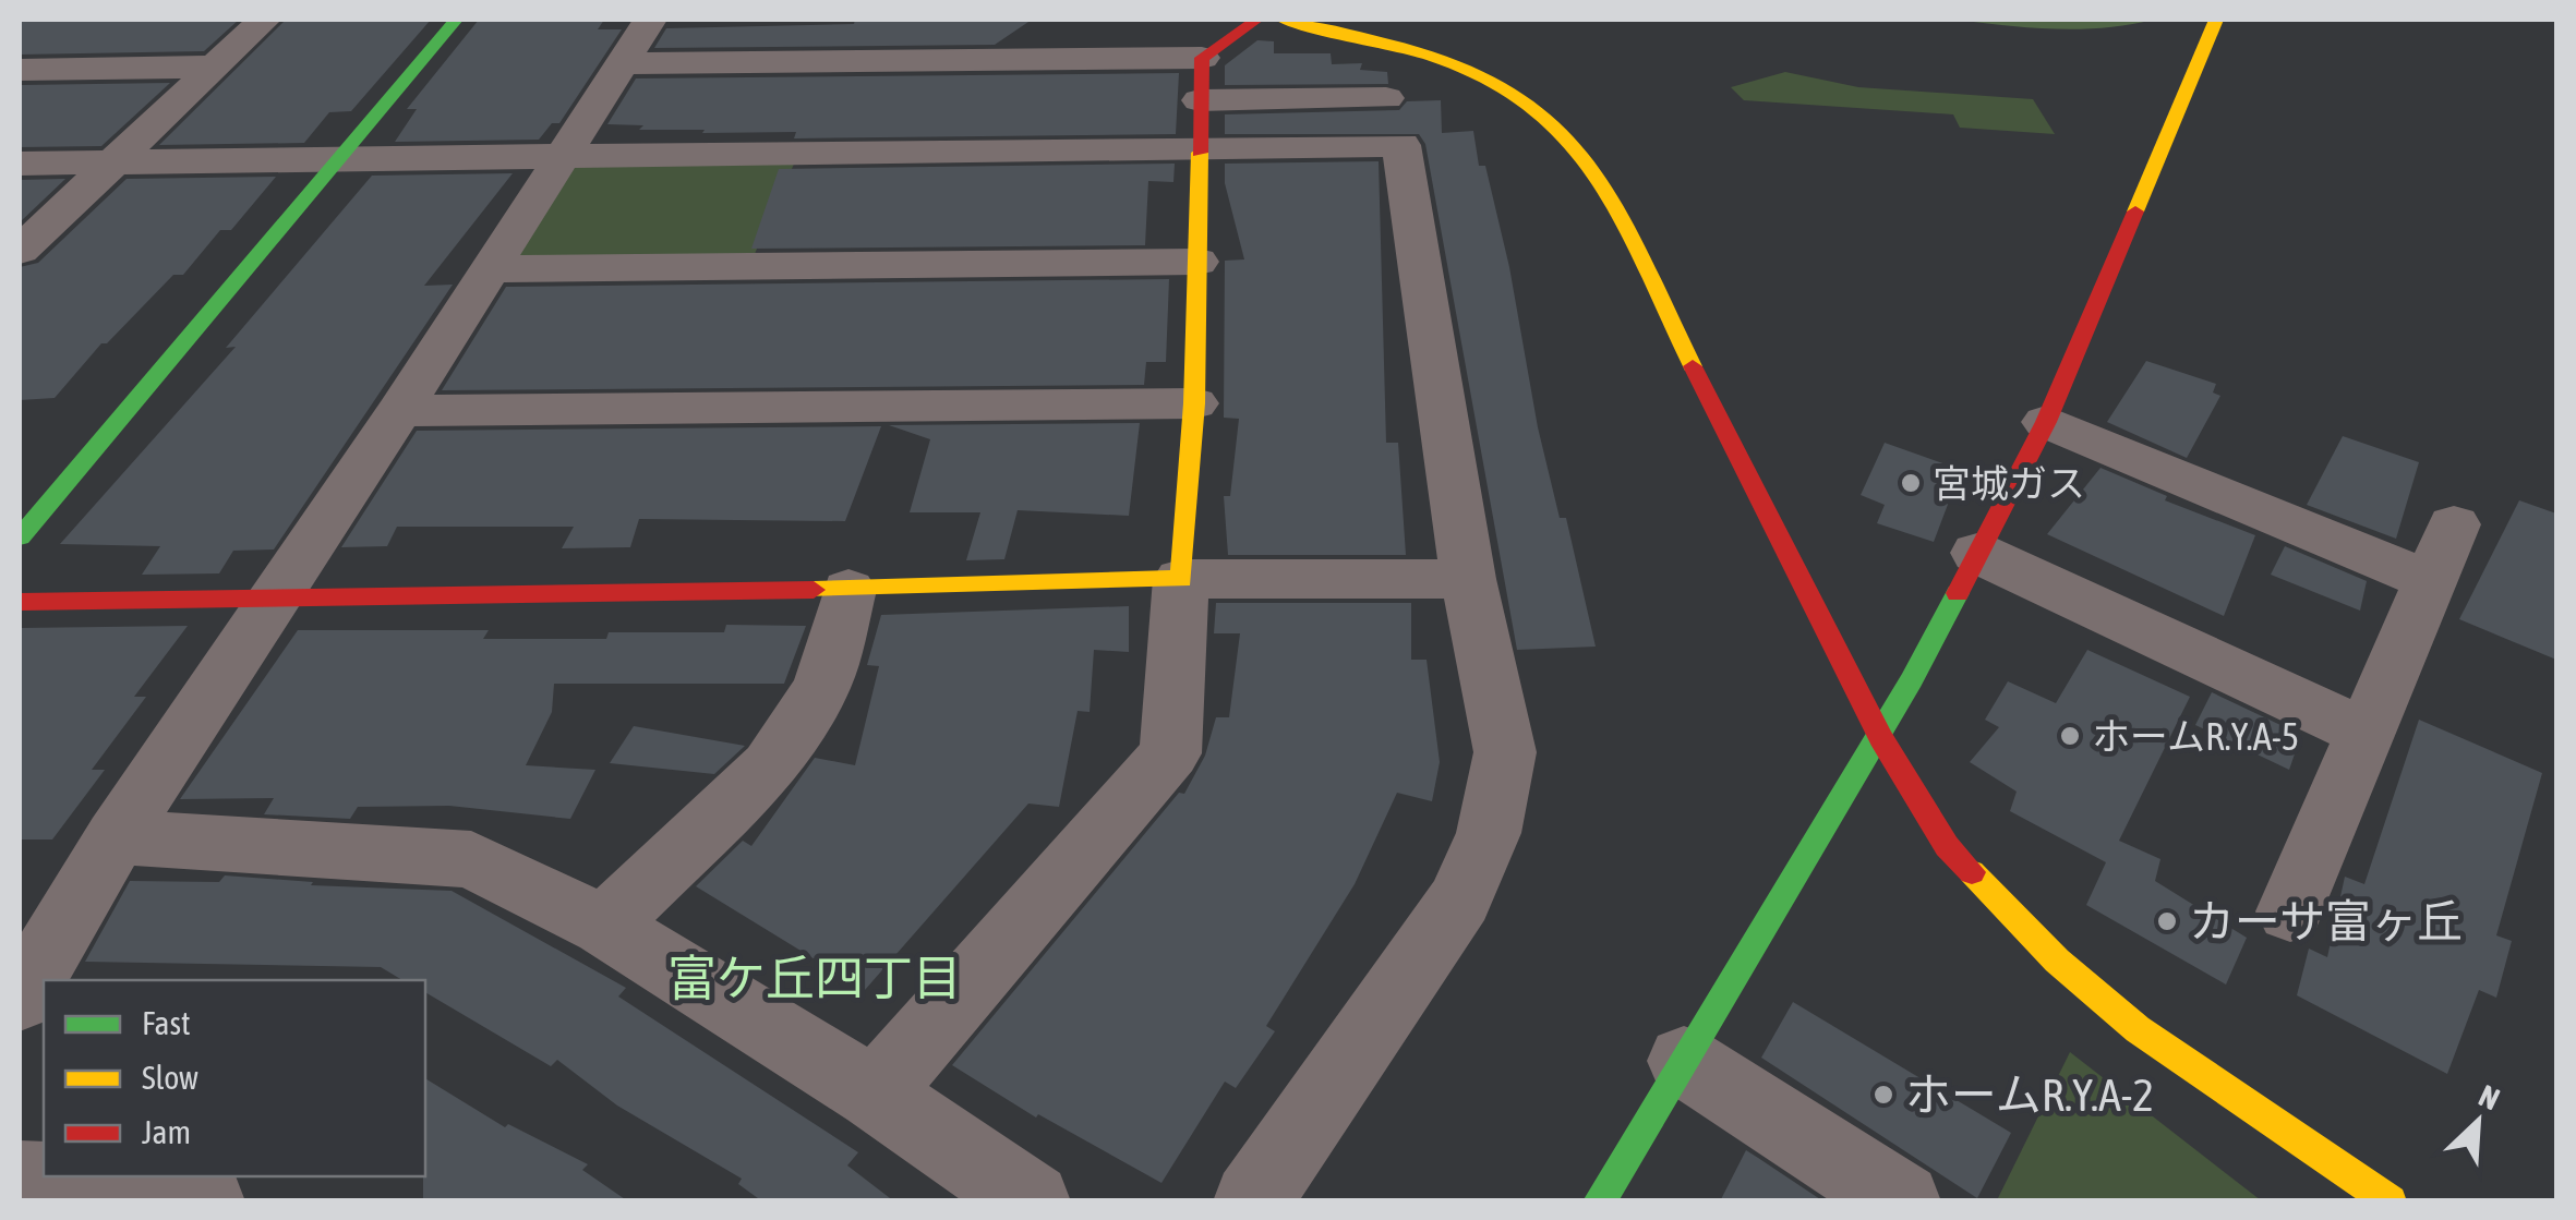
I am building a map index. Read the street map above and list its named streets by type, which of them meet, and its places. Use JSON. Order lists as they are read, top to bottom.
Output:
{
  "districts": ["富ケ丘四丁目"],
  "places": [
    "宮城ガス",
    "ホームR.Y.A-5",
    "カーサ富ヶ丘",
    "ホームR.Y.A-2"
  ],
  "legend": ["Fast", "Slow", "Jam"],
  "north": "top right"
}
